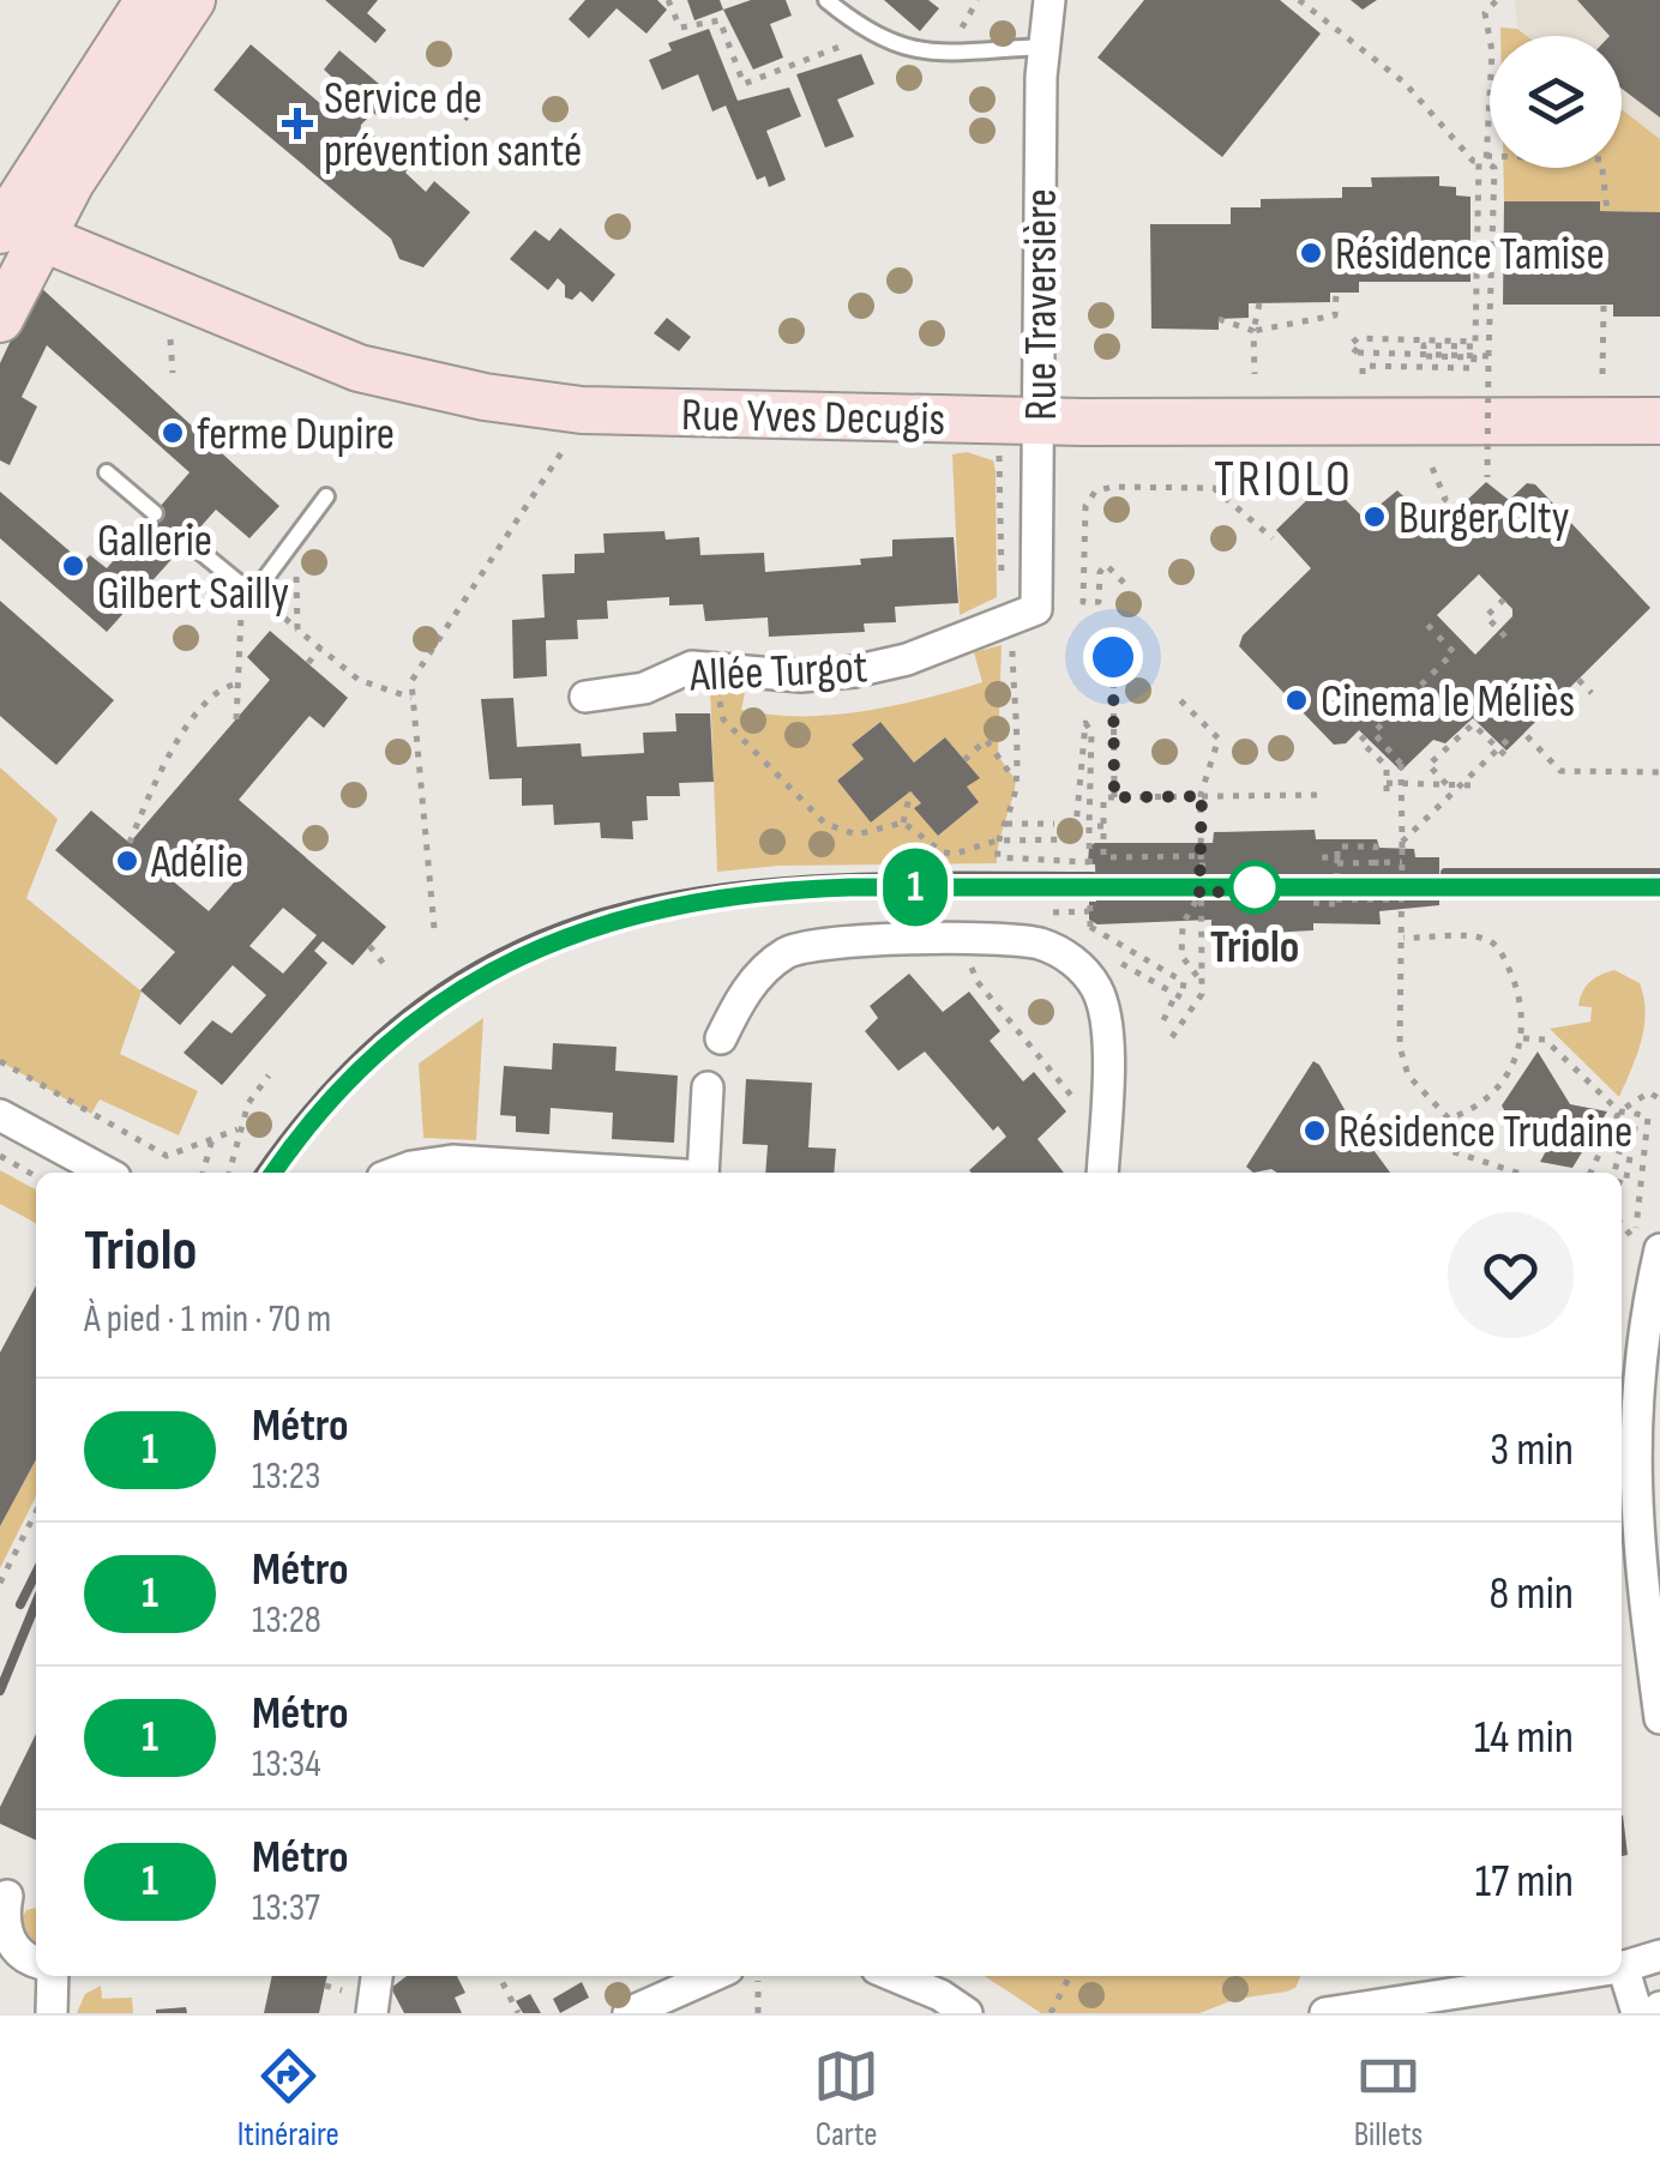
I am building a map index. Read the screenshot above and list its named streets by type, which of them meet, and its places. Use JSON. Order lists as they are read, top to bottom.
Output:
{
  "streets": {
    "street": ["Rue Traversière", "Rue Yves Decugis", "Allée Turgot"]
  },
  "crossings": [
    ["Rue Traversière", "Rue Yves Decugis"],
    ["Rue Traversière", "Allée Turgot"]
  ],
  "districts": ["TRIOLO"],
  "places": {
    "health": ["Service de prévention santé"],
    "other": [
      "Résidence Tamise",
      "ferme Dupire",
      "Burger CIty",
      "Gallerie Gilbert Sailly",
      "Cinema le Méliès",
      "Adélie",
      "Triolo",
      "Résidence Trudaine"
    ]
  },
  "lines": ["metro line 1"],
  "page": {
    "on_map": "1",
    "heading": ["Triolo", "À pied · 1 min · 70 m"],
    "list": [
      {
        "mark": "1",
        "name": "Métro",
        "note": "13:23",
        "value": "3 min"
      },
      {
        "mark": "1",
        "name": "Métro",
        "note": "13:28",
        "value": "8 min"
      },
      {
        "mark": "1",
        "name": "Métro",
        "note": "13:34",
        "value": "14 min"
      },
      {
        "mark": "1",
        "name": "Métro",
        "note": "13:37",
        "value": "17 min"
      }
    ],
    "tabs": ["Itinéraire", "Carte", "Billets"]
  }
}
